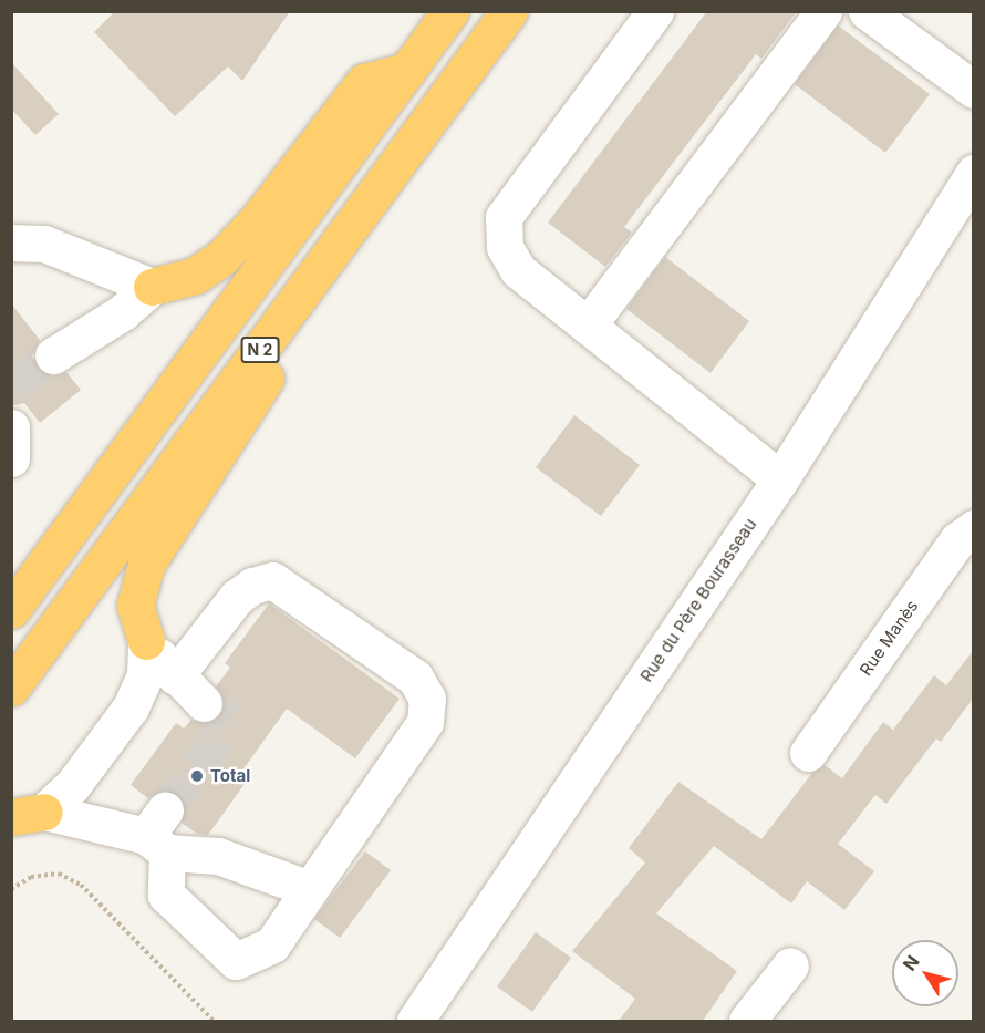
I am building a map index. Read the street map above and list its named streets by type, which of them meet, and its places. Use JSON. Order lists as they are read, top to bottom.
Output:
{
  "streets": {
    "highway": ["N 2"],
    "street": ["Rue du Père Bourasseau", "Rue Manès"]
  },
  "places": ["Total"],
  "north": "top left"
}
